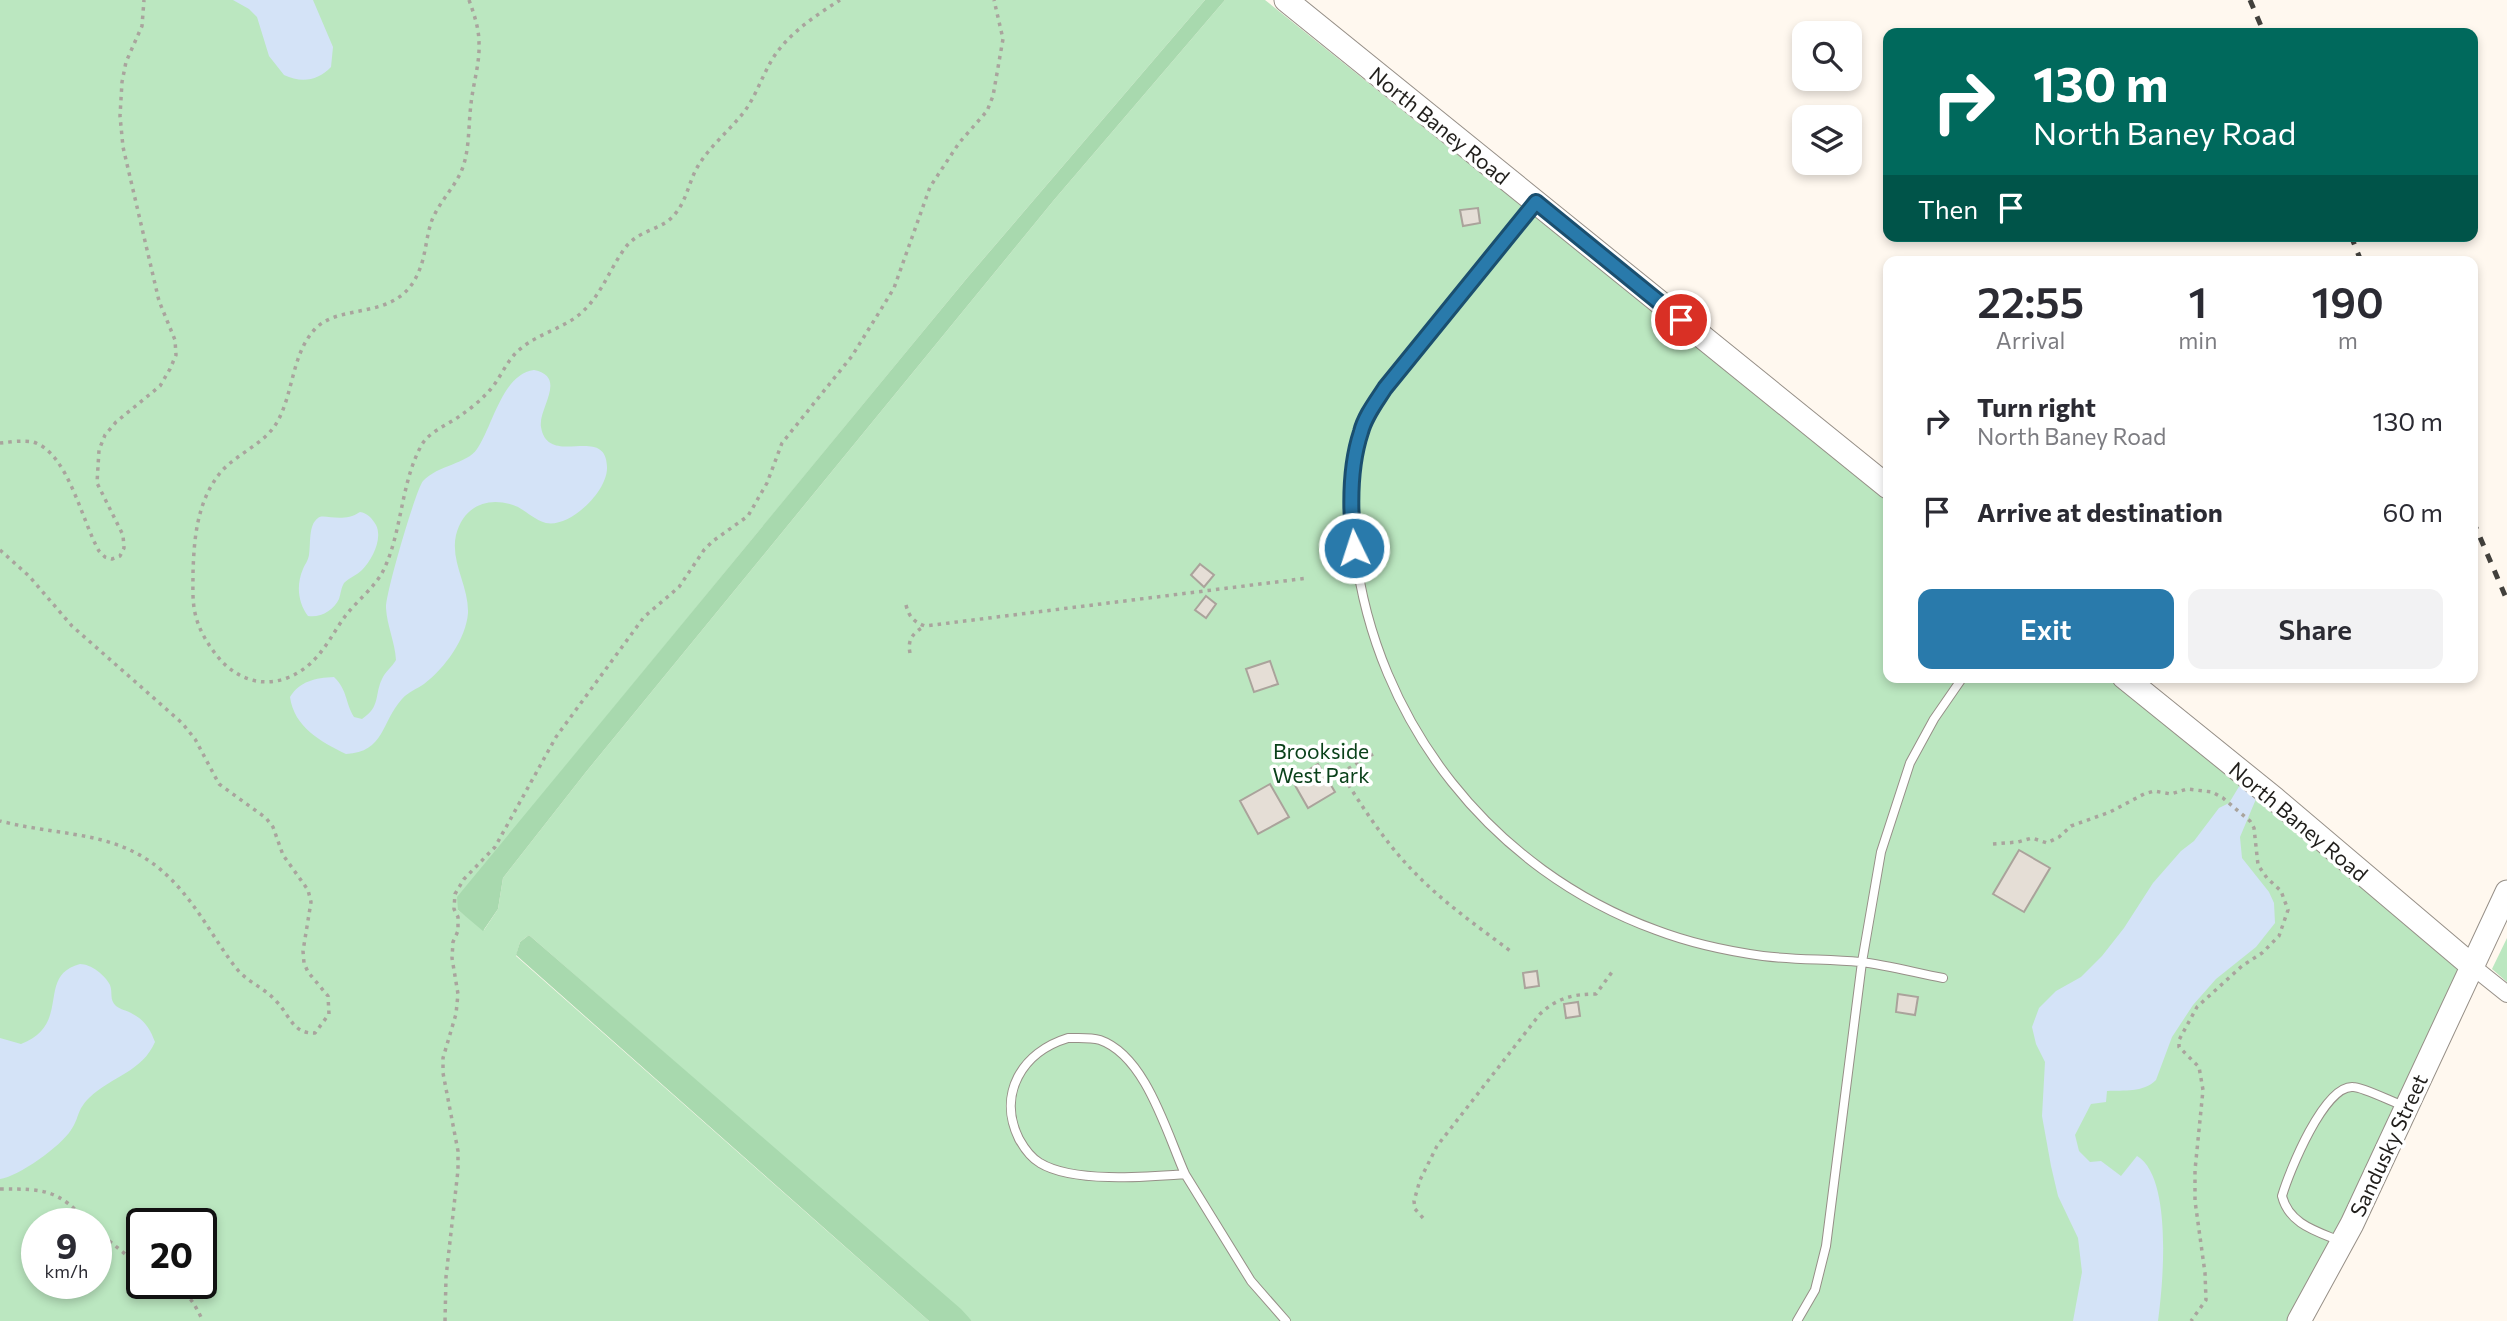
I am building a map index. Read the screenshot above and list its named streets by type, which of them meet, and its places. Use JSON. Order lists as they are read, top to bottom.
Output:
{
  "streets": {
    "street": ["North Baney Road", "Sandusky Street"]
  },
  "crossings": [
    ["North Baney Road", "Sandusky Street"]
  ],
  "parks": ["Brookside West Park"],
  "page": {
    "turn": ["130 m", "North Baney Road"],
    "then": "Then",
    "eta": [
      "22:55",
      "Arrival",
      "1",
      "min",
      "190",
      "m"
    ],
    "list": [
      {
        "name": "Turn right",
        "note": "North Baney Road",
        "value": "130 m"
      },
      {
        "name": "Arrive at destination",
        "value": "60 m"
      }
    ],
    "buttons": ["Exit", "Share"],
    "speed": "9 km/h",
    "limit": "20"
  }
}
